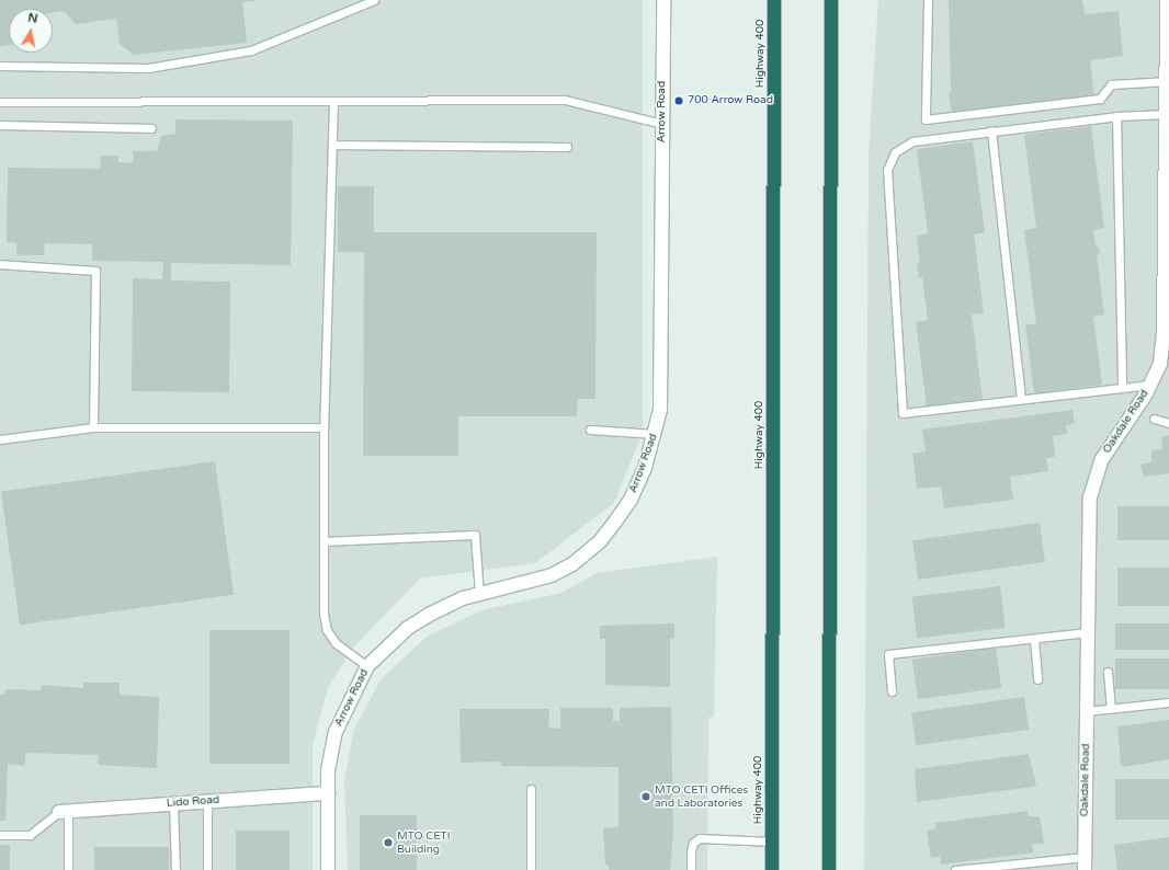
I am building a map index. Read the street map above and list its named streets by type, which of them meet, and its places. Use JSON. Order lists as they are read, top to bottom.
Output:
{
  "streets": {
    "highway": ["Highway 400"],
    "street": ["Arrow Road", "Oakdale Road", "Lido Road"]
  },
  "crossings": [
    ["Arrow Road", "Lido Road"]
  ],
  "places": ["700 Arrow Road", "MTO CETI Offices and Laboratories", "MTO CETI Building"],
  "north": "top"
}
